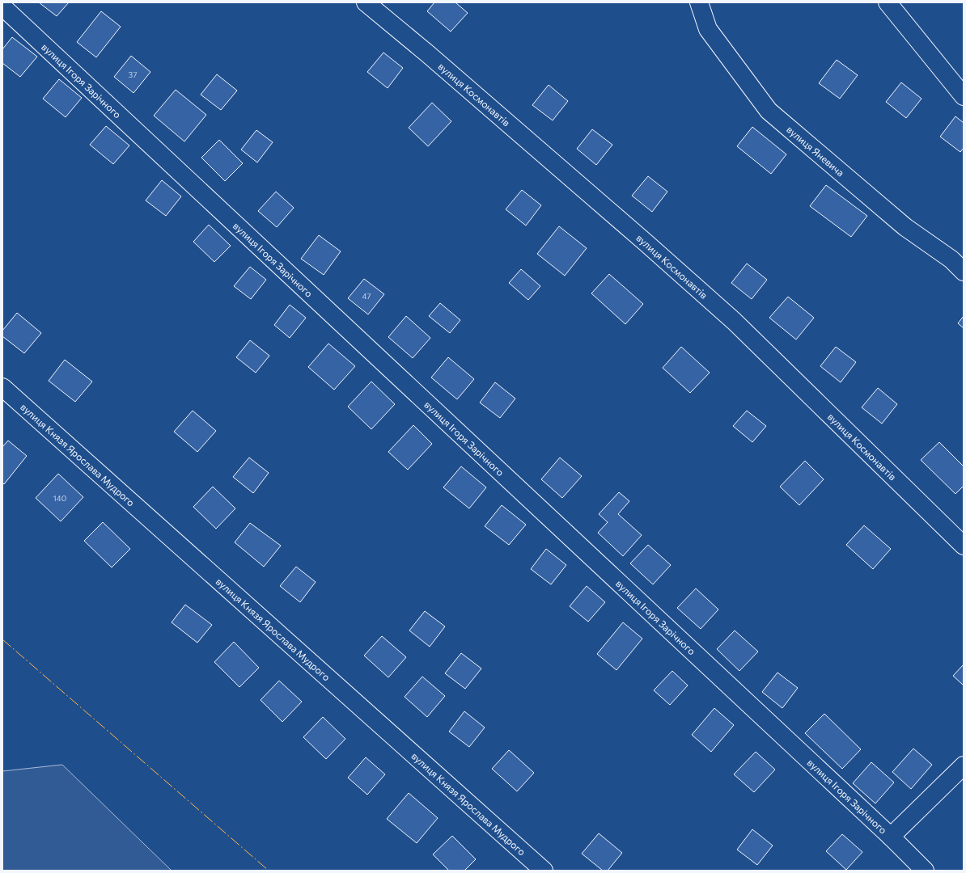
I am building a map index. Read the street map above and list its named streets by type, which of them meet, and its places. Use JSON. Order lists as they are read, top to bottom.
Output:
{
  "streets": {
    "street": [
      "вулиця Ігоря Зарічного",
      "вулиця Космонавтів",
      "вулиця Яневича",
      "вулиця Князя Ярослава Мудрого"
    ]
  },
  "house_numbers": ["37", "47", "140"]
}
